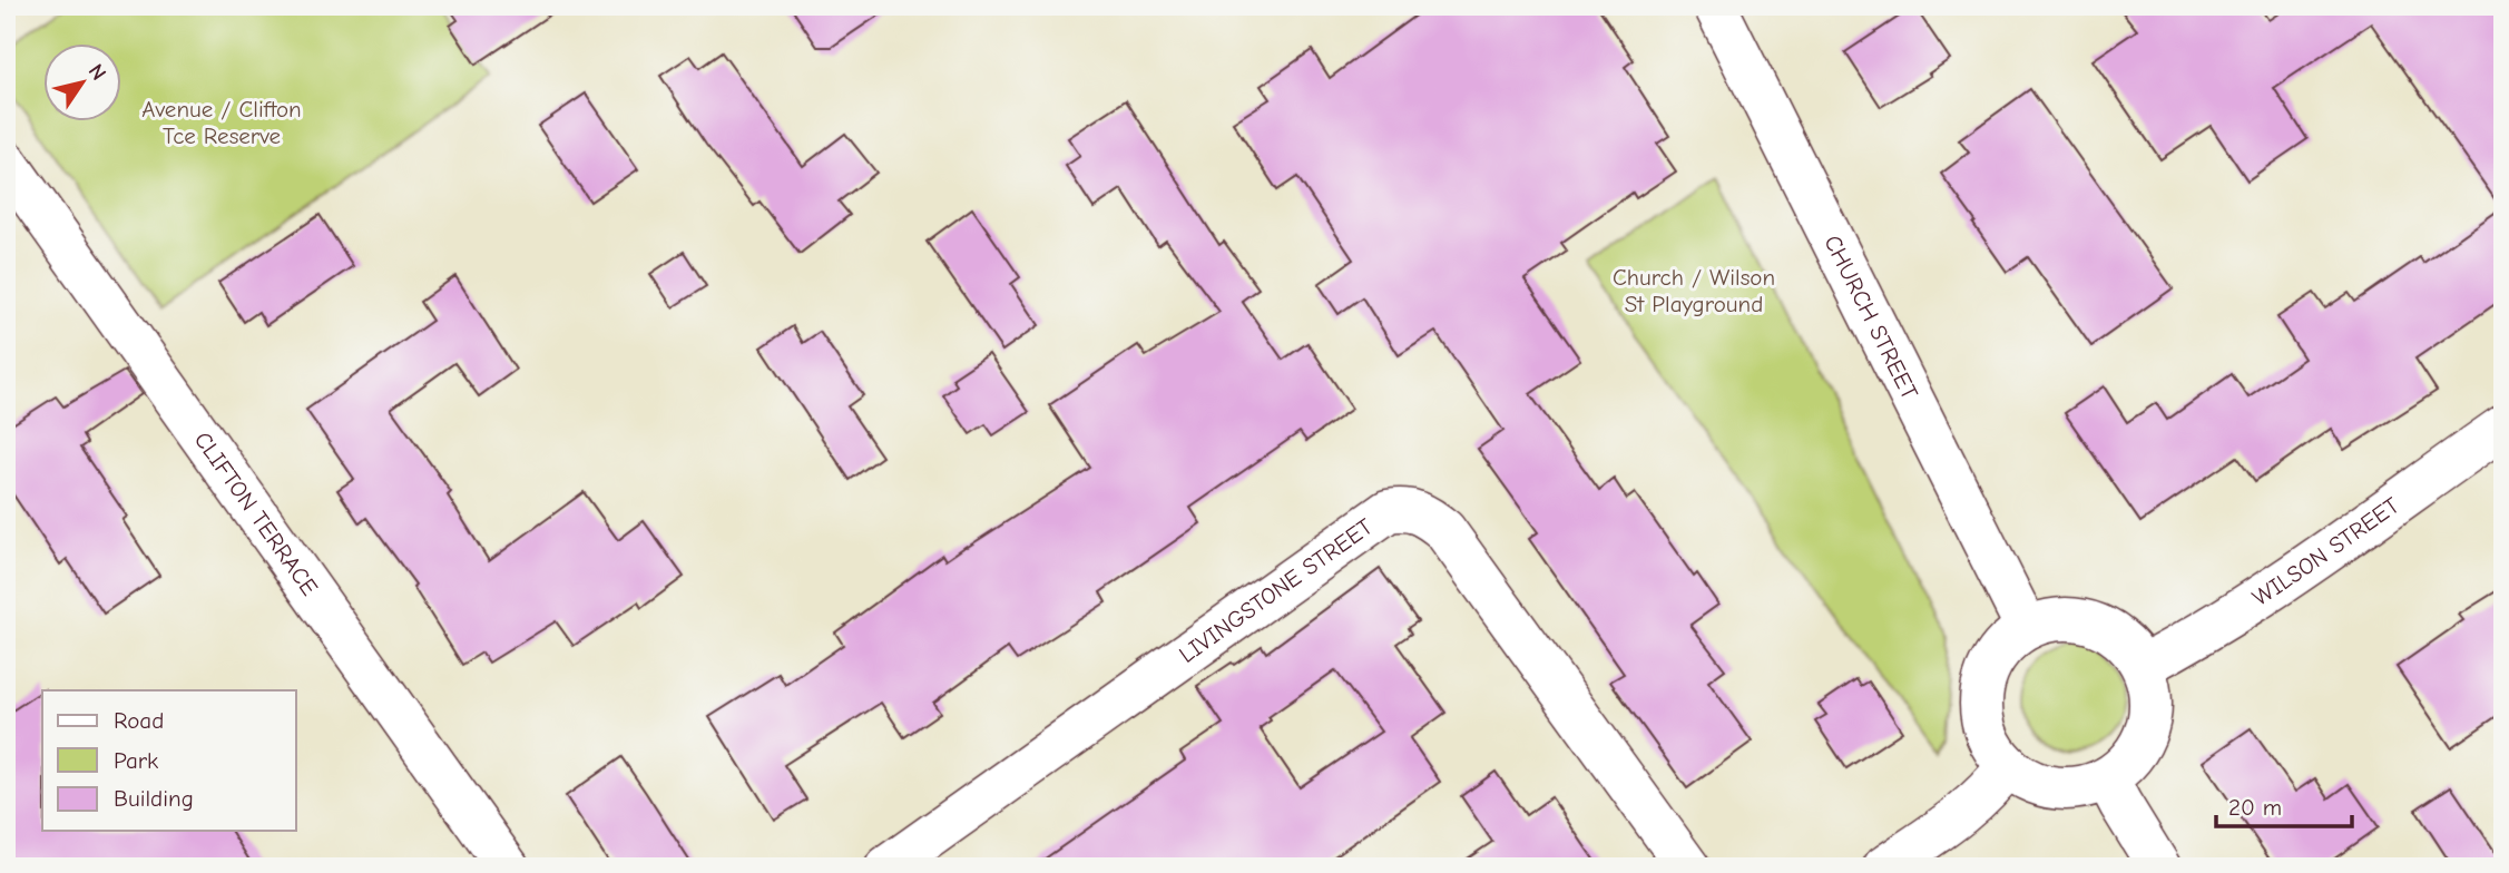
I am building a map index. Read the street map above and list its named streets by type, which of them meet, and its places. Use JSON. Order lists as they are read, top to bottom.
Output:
{
  "streets": {
    "street": [
      "CHURCH STREET",
      "CLIFTON TERRACE",
      "WILSON STREET",
      "LIVINGSTONE STREET"
    ]
  },
  "crossings": [
    ["CHURCH STREET", "WILSON STREET"]
  ],
  "parks": ["Avenue / Clifton Tce Reserve", "Church / Wilson St Playground"],
  "legend": ["Road", "Park", "Building"],
  "scale_bar": "20 m",
  "north": "top right"
}
